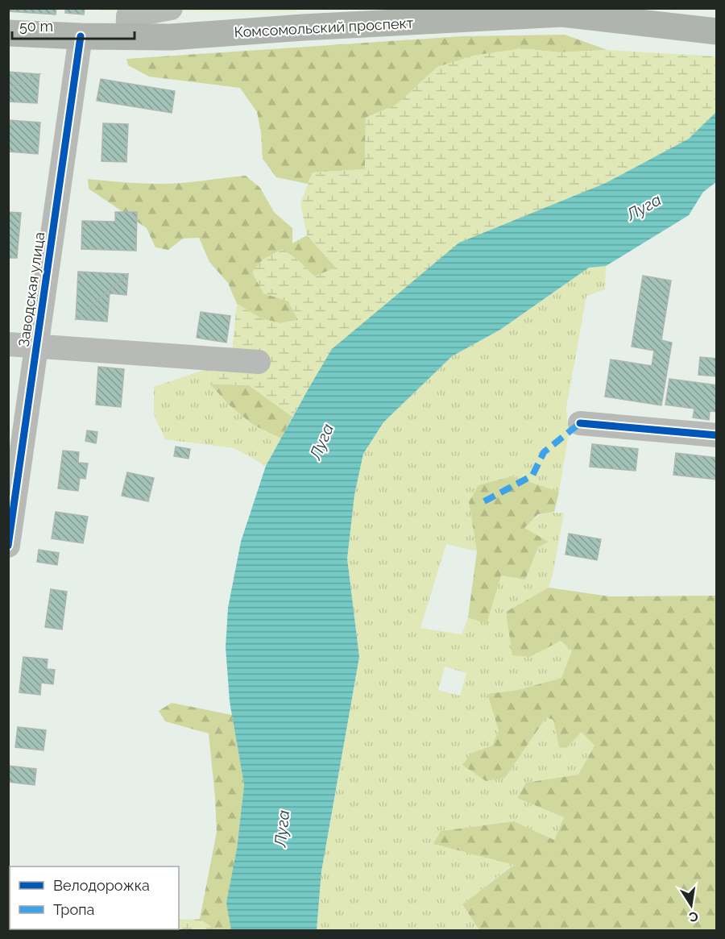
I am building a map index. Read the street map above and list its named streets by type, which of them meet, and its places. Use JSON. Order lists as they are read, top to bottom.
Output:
{
  "streets": {
    "main road": ["Комсомольский проспект"],
    "street": ["Заводская улица"]
  },
  "crossings": [
    ["Комсомольский проспект", "Заводская улица"]
  ],
  "water": ["Луга"],
  "legend": ["Велодорожка", "Тропа"],
  "scale_bar": "50 m",
  "north": "bottom"
}
